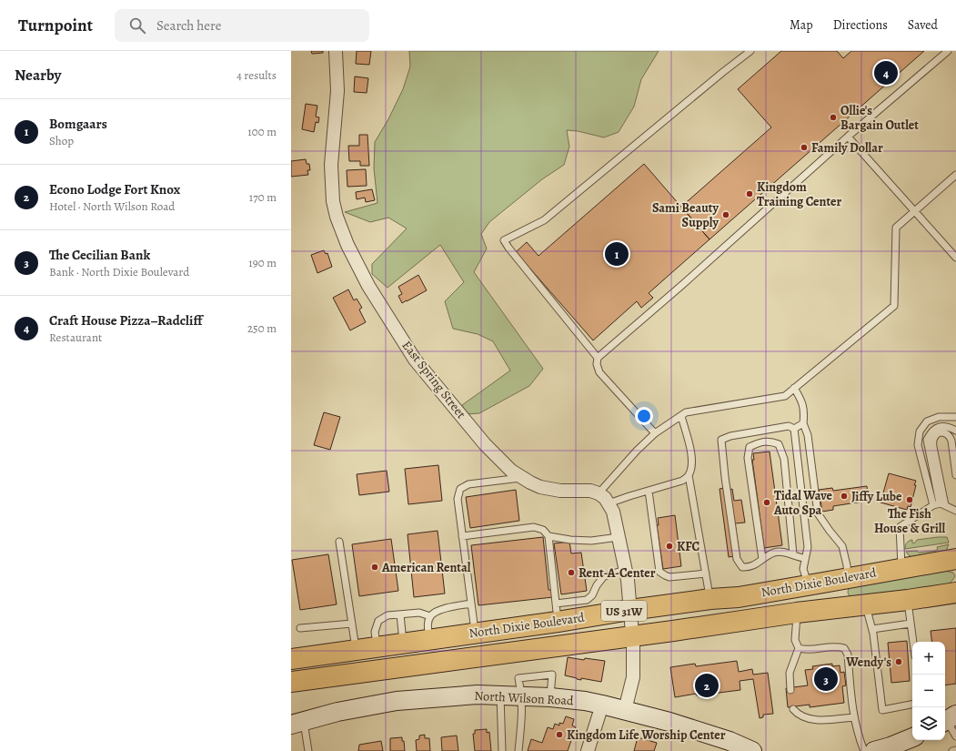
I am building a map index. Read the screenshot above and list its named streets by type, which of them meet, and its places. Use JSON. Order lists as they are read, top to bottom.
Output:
{
  "streets": {
    "highway": ["North Dixie Boulevard", "US 31W"],
    "main road": ["North Wilson Road"],
    "street": ["East Spring Street"]
  },
  "places": [
    "Ollie's Bargain Outlet",
    "Family Dollar",
    "Kingdom Training Center",
    "Sami Beauty Supply",
    "Jiffy Lube",
    "The Fish House & Grill",
    "Tidal Wave Auto Spa",
    "KFC",
    "American Rental",
    "Rent-A-Center",
    "Wendy's",
    "Kingdom Life Worship Center"
  ],
  "page": {
    "header": "Turnpoint",
    "search": "Search here",
    "nav": ["Map", "Directions", "Saved"],
    "heading": ["Nearby", "4 results"],
    "pins": [
      "4",
      "1",
      "3",
      "2"
    ],
    "list": [
      {
        "mark": "1",
        "name": "Bomgaars",
        "note": "Shop",
        "value": "100 m"
      },
      {
        "mark": "2",
        "name": "Econo Lodge Fort Knox",
        "note": "Hotel · North Wilson Road",
        "value": "170 m"
      },
      {
        "mark": "3",
        "name": "The Cecilian Bank",
        "note": "Bank · North Dixie Boulevard",
        "value": "190 m"
      },
      {
        "mark": "4",
        "name": "Craft House Pizza–Radcliff",
        "note": "Restaurant",
        "value": "250 m"
      }
    ],
    "map_buttons": ["+", "−"]
  }
}
